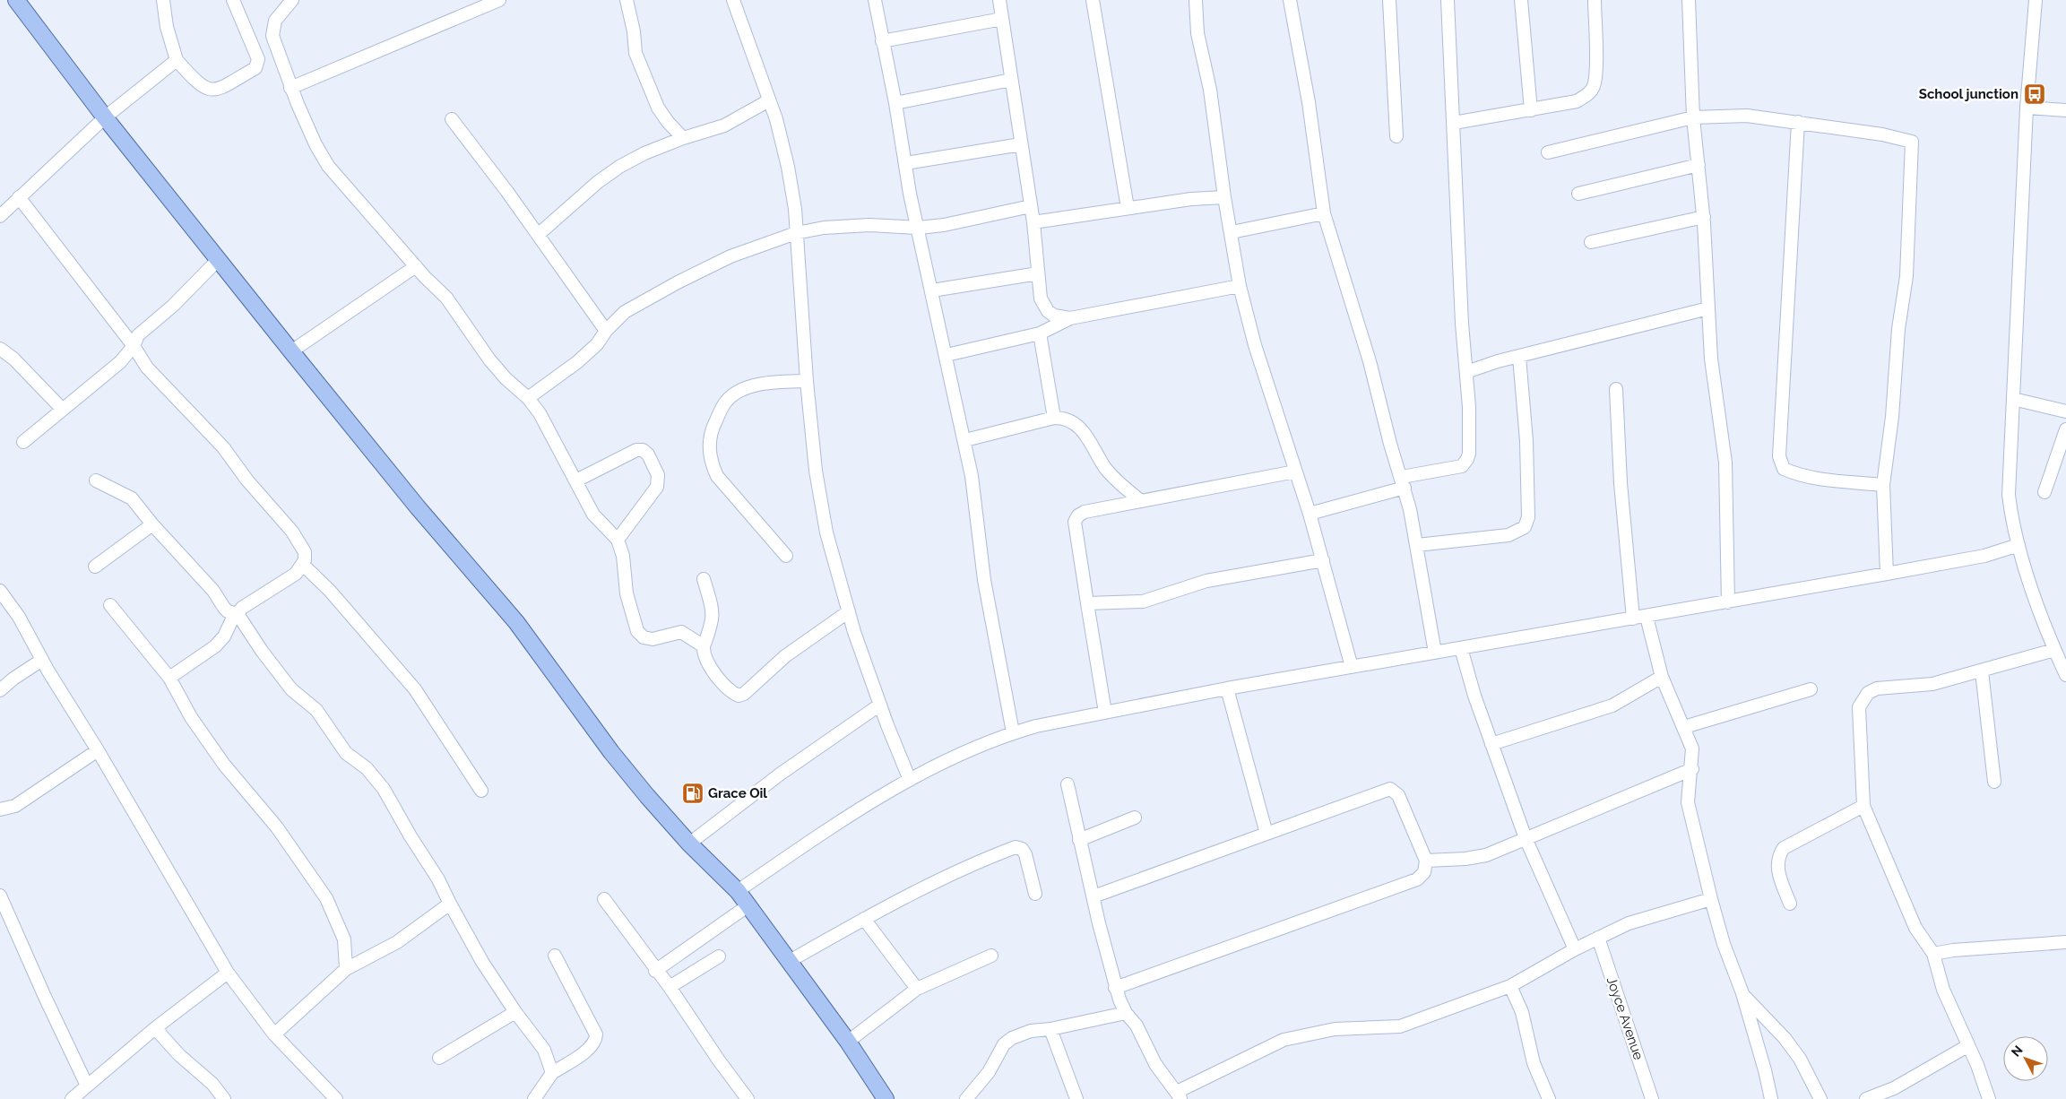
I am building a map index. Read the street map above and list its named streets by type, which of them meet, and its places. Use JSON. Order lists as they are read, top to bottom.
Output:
{
  "streets": {
    "street": ["Joyce Avenue"]
  },
  "places": {
    "bus stop": ["School junction"],
    "fuel station": ["Grace Oil"]
  },
  "north": "top left"
}
